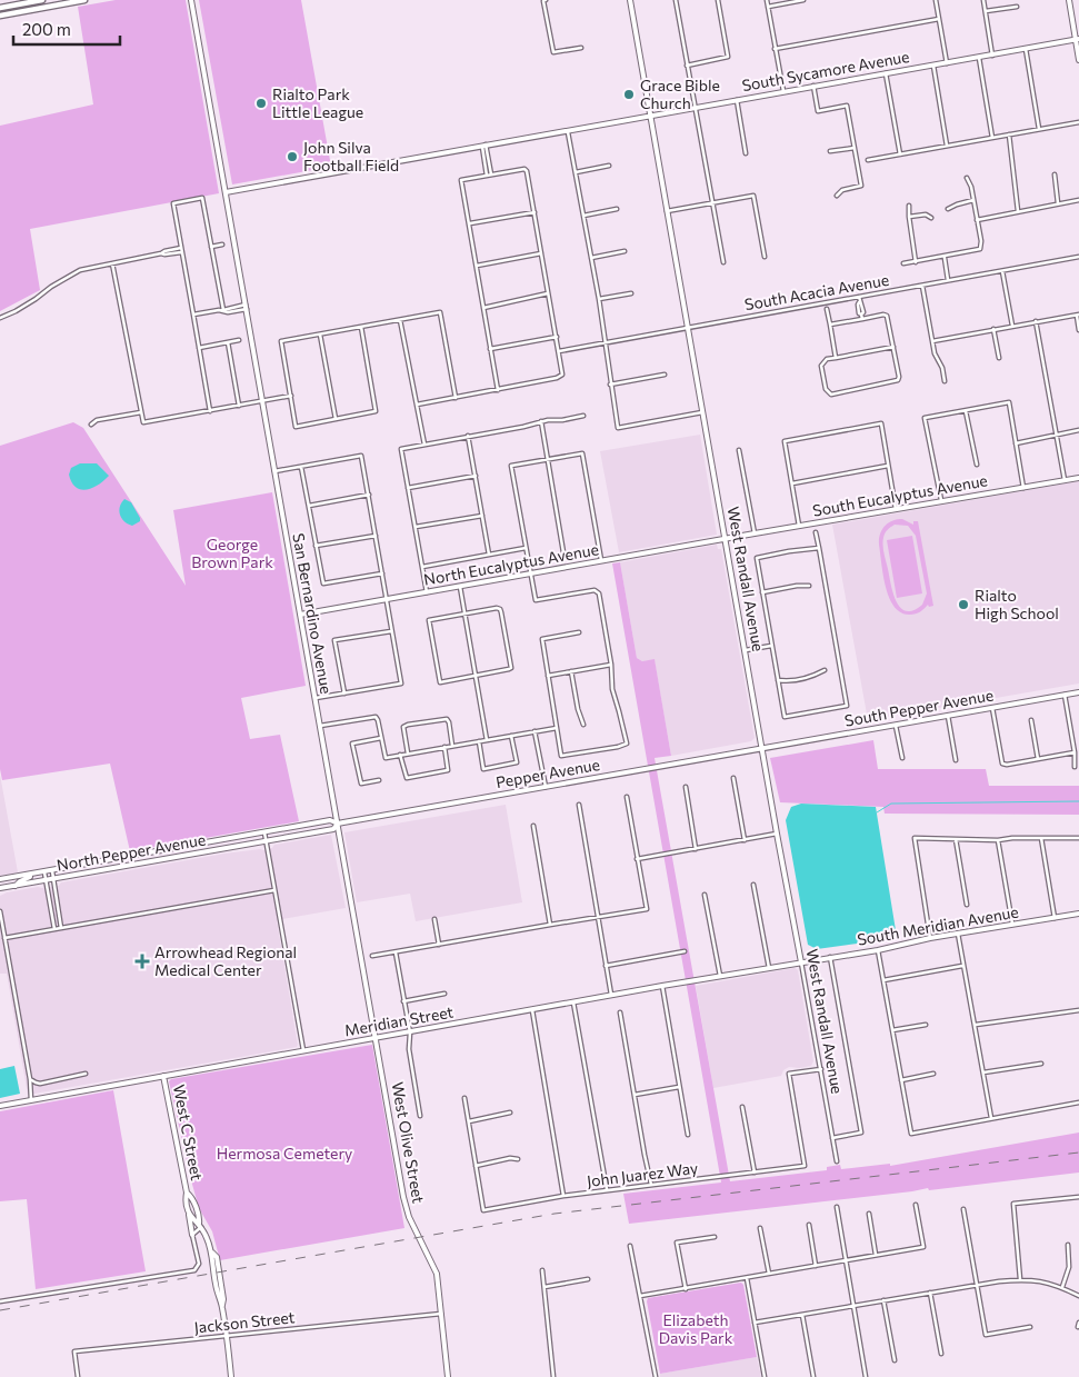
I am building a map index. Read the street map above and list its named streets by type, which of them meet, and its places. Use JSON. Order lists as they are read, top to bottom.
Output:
{
  "streets": {
    "street": [
      "South Sycamore Avenue",
      "South Acacia Avenue",
      "South Eucalyptus Avenue",
      "North Eucalyptus Avenue",
      "West Randall Avenue",
      "San Bernardino Avenue",
      "South Pepper Avenue",
      "Pepper Avenue",
      "North Pepper Avenue",
      "South Meridian Avenue",
      "Meridian Street",
      "West C Street",
      "West Olive Street",
      "John Juarez Way",
      "Jackson Street"
    ]
  },
  "crossings": [
    ["South Sycamore Avenue", "West Randall Avenue"],
    ["South Sycamore Avenue", "San Bernardino Avenue"],
    ["South Acacia Avenue", "West Randall Avenue"],
    ["South Eucalyptus Avenue", "North Eucalyptus Avenue"],
    ["South Eucalyptus Avenue", "West Randall Avenue"],
    ["North Eucalyptus Avenue", "West Randall Avenue"],
    ["North Eucalyptus Avenue", "San Bernardino Avenue"],
    ["West Randall Avenue", "South Pepper Avenue"],
    ["West Randall Avenue", "Pepper Avenue"],
    ["West Randall Avenue", "South Meridian Avenue"],
    ["West Randall Avenue", "Meridian Street"],
    ["West Randall Avenue", "John Juarez Way"],
    ["San Bernardino Avenue", "Pepper Avenue"],
    ["San Bernardino Avenue", "Meridian Street"],
    ["San Bernardino Avenue", "West Olive Street"],
    ["South Pepper Avenue", "Pepper Avenue"],
    ["Pepper Avenue", "North Pepper Avenue"],
    ["South Meridian Avenue", "Meridian Street"],
    ["Meridian Street", "West C Street"],
    ["Meridian Street", "West Olive Street"],
    ["West C Street", "Jackson Street"],
    ["West Olive Street", "Jackson Street"]
  ],
  "parks": ["George Brown Park", "Hermosa Cemetery", "Elizabeth Davis Park"],
  "places": {
    "other": [
      "Grace Bible Church",
      "Rialto Park Little League",
      "John Silva Football Field",
      "Rialto High School"
    ],
    "health": ["Arrowhead Regional Medical Center"]
  },
  "scale_bar": "200 m"
}
